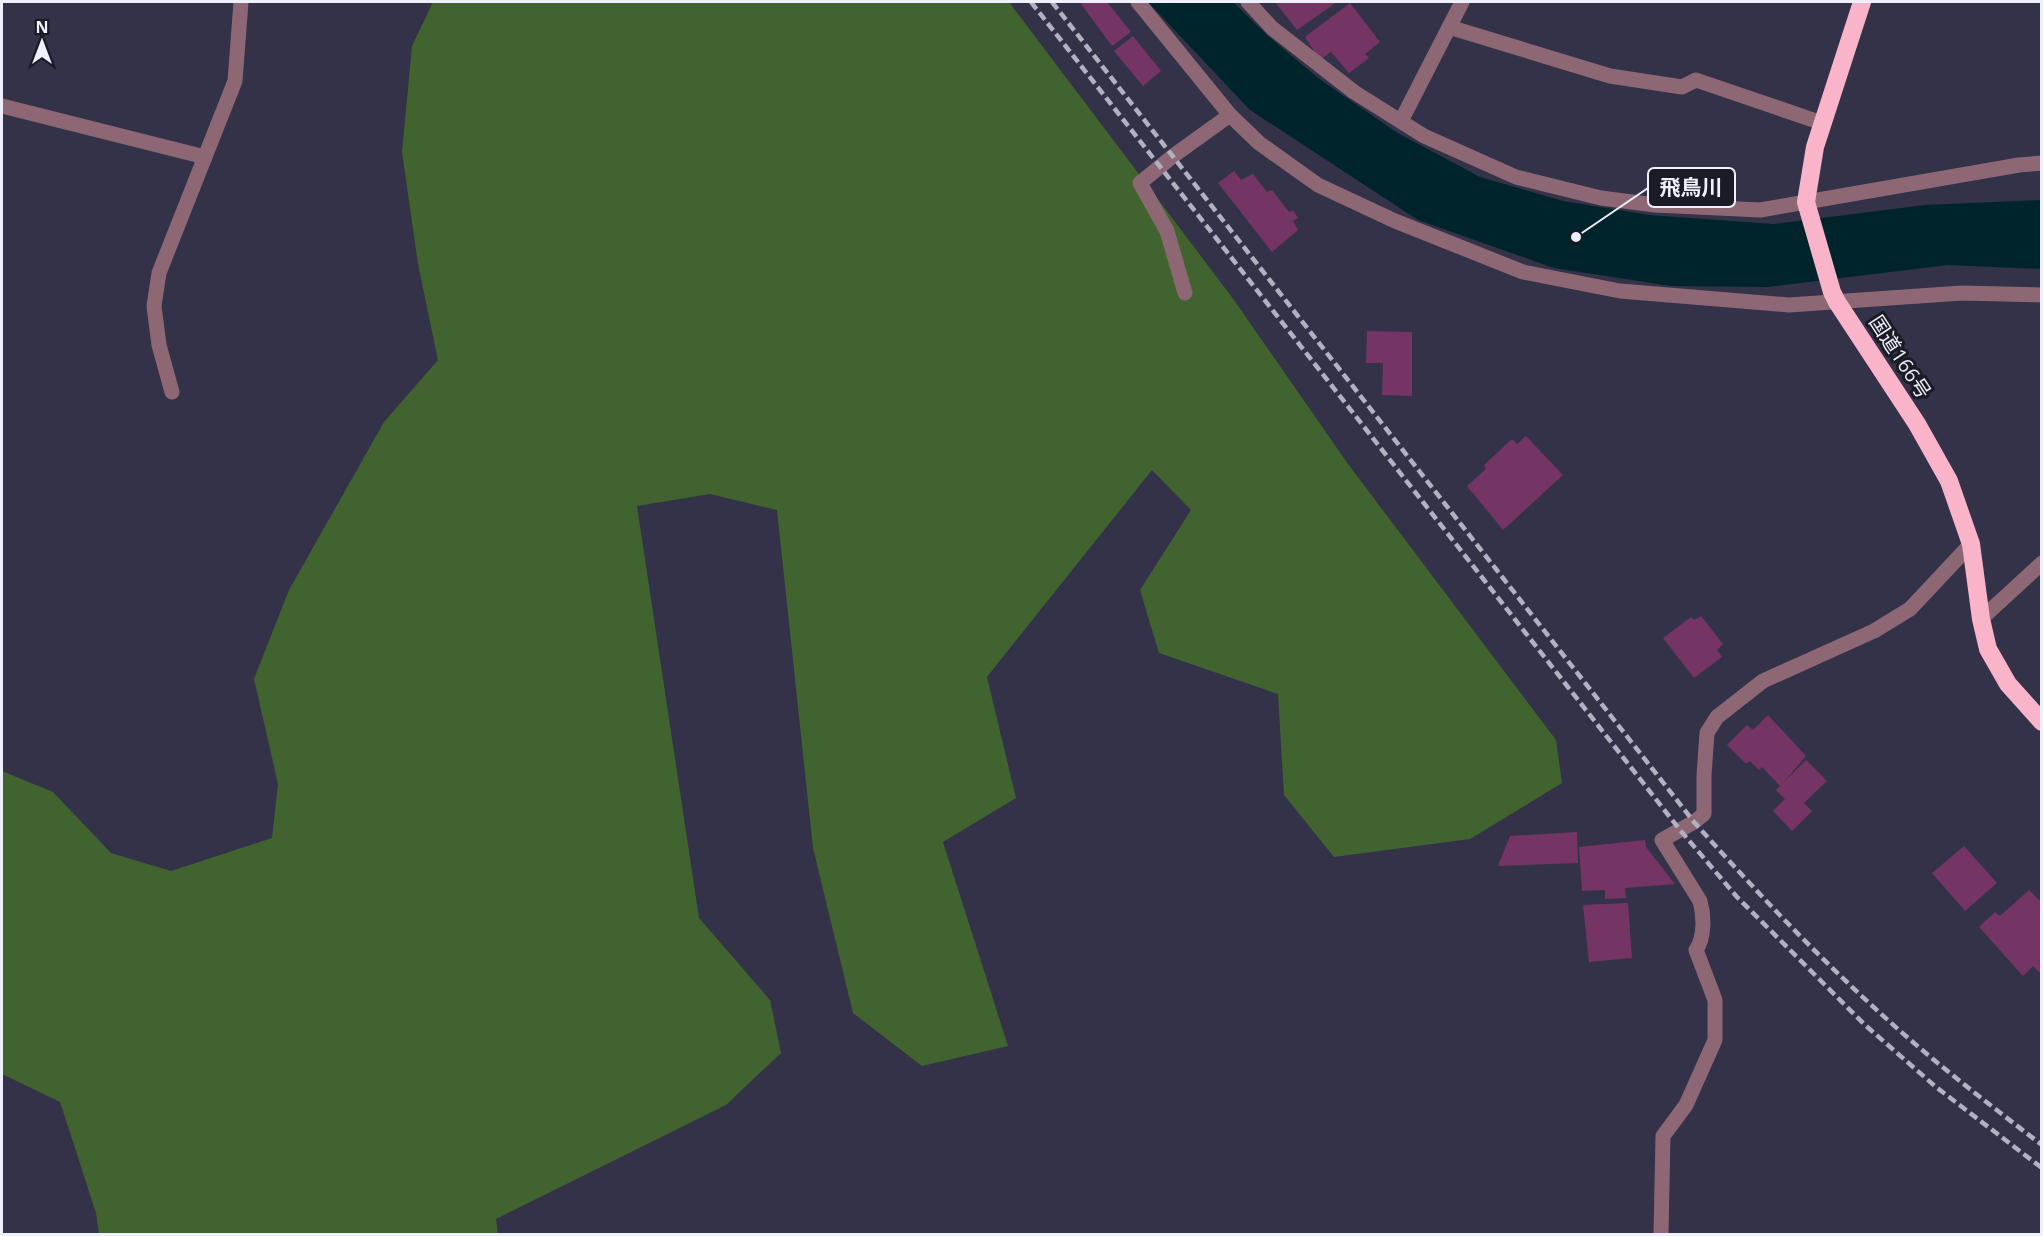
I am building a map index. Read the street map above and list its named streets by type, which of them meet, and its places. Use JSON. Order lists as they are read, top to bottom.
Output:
{
  "streets": {
    "highway": ["国道166号"]
  },
  "places": ["飛鳥川"],
  "north": "top"
}
